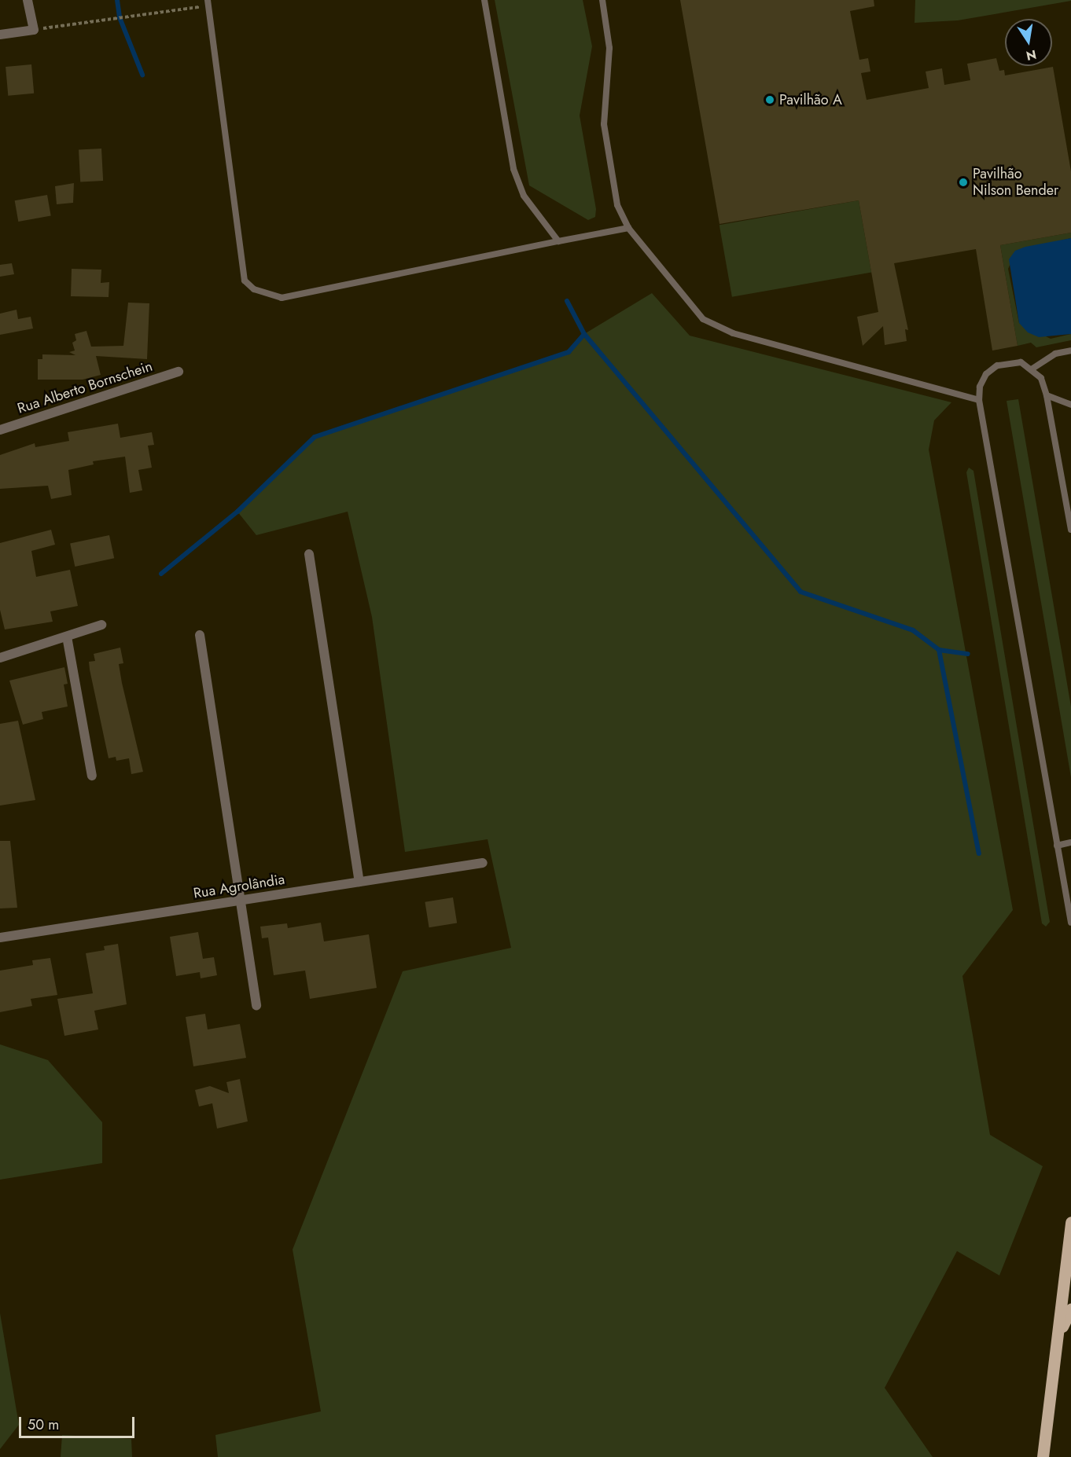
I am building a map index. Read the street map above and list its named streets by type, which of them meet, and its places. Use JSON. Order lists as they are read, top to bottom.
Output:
{
  "streets": {
    "street": ["Rua Alberto Bornschein", "Rua Agrolândia"]
  },
  "places": ["Pavilhão A", "Pavilhão Nilson Bender"],
  "scale_bar": "50 m",
  "north": "bottom"
}
